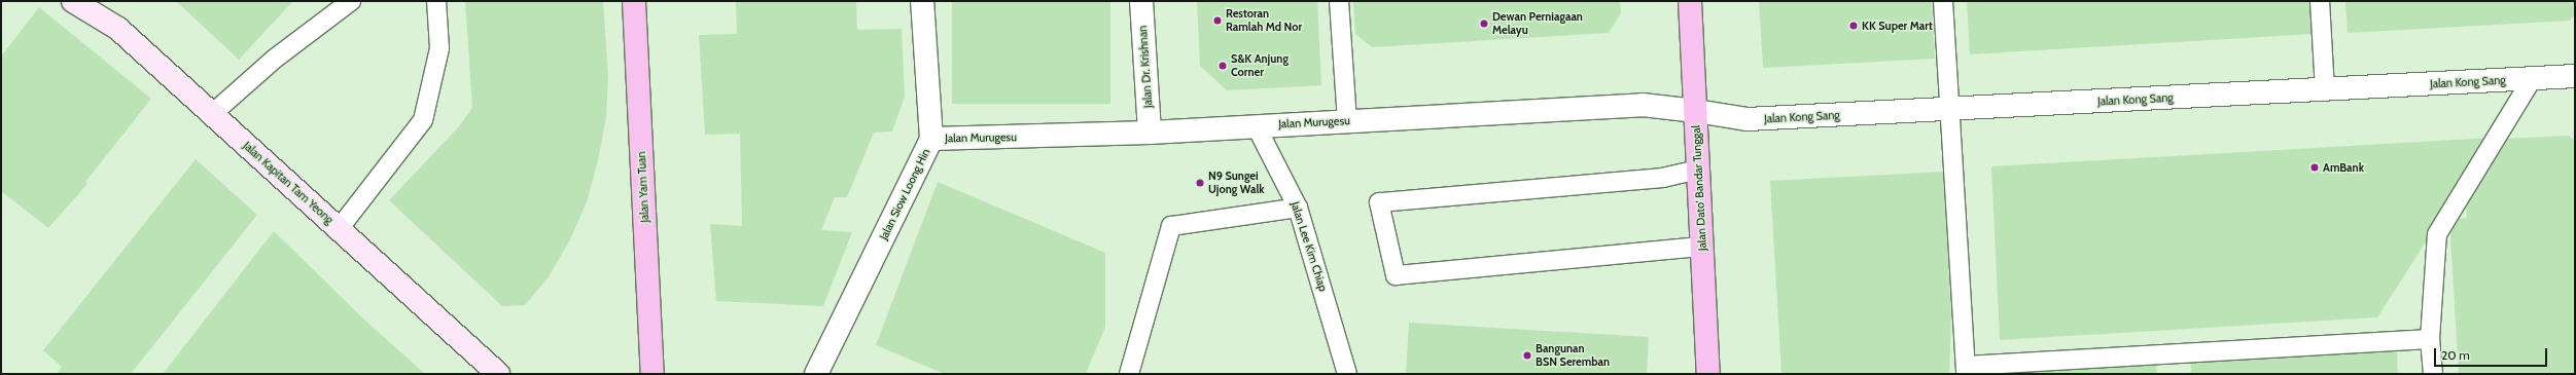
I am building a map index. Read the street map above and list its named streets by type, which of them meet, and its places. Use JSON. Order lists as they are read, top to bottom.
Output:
{
  "streets": {
    "highway": ["Jalan Yam Tuan", "Jalan Dato' Bandar Tunggal"],
    "main road": ["Jalan Kapitan Tam Yeong"],
    "street": [
      "Jalan Dr. Krishnan",
      "Jalan Kong Sang",
      "Jalan Murugesu",
      "Jalan Siow Loong Hin"
    ],
    "lane": ["Jalan Lee Kim Chiap"]
  },
  "crossings": [
    ["Jalan Dr. Krishnan", "Jalan Murugesu"],
    ["Jalan Kong Sang", "Jalan Murugesu"],
    ["Jalan Kong Sang", "Jalan Dato' Bandar Tunggal"],
    ["Jalan Murugesu", "Jalan Dato' Bandar Tunggal"],
    ["Jalan Murugesu", "Jalan Siow Loong Hin"],
    ["Jalan Murugesu", "Jalan Lee Kim Chiap"]
  ],
  "places": [
    "Restoran Ramlah Md Nor",
    "Dewan Perniagaan Melayu",
    "KK Super Mart",
    "S&K Anjung Corner",
    "AmBank",
    "N9 Sungei Ujong Walk",
    "Bangunan BSN Seremban"
  ],
  "scale_bar": "20 m"
}
